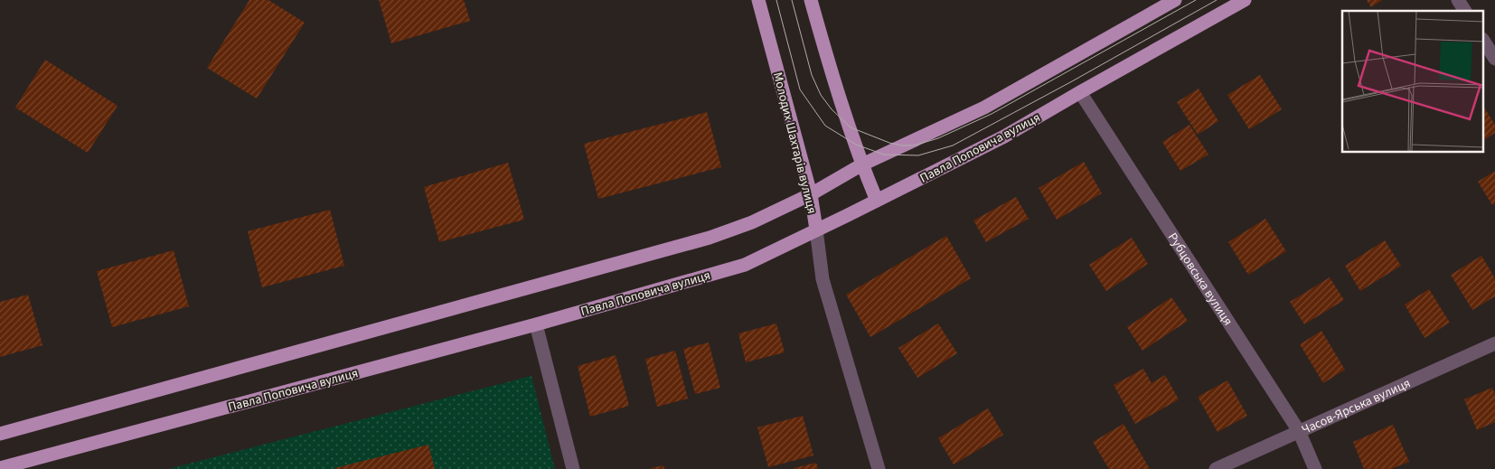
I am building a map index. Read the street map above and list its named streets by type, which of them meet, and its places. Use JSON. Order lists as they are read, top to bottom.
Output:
{
  "streets": {
    "main road": ["Молодих Шахтарів вулиця", "Павла Поповича вулиця"],
    "street": ["Рубцовська вулиця", "Часов-Ярська вулиця"]
  },
  "crossings": [
    ["Молодих Шахтарів вулиця", "Павла Поповича вулиця"],
    ["Павла Поповича вулиця", "Рубцовська вулиця"],
    ["Рубцовська вулиця", "Часов-Ярська вулиця"]
  ]
}
